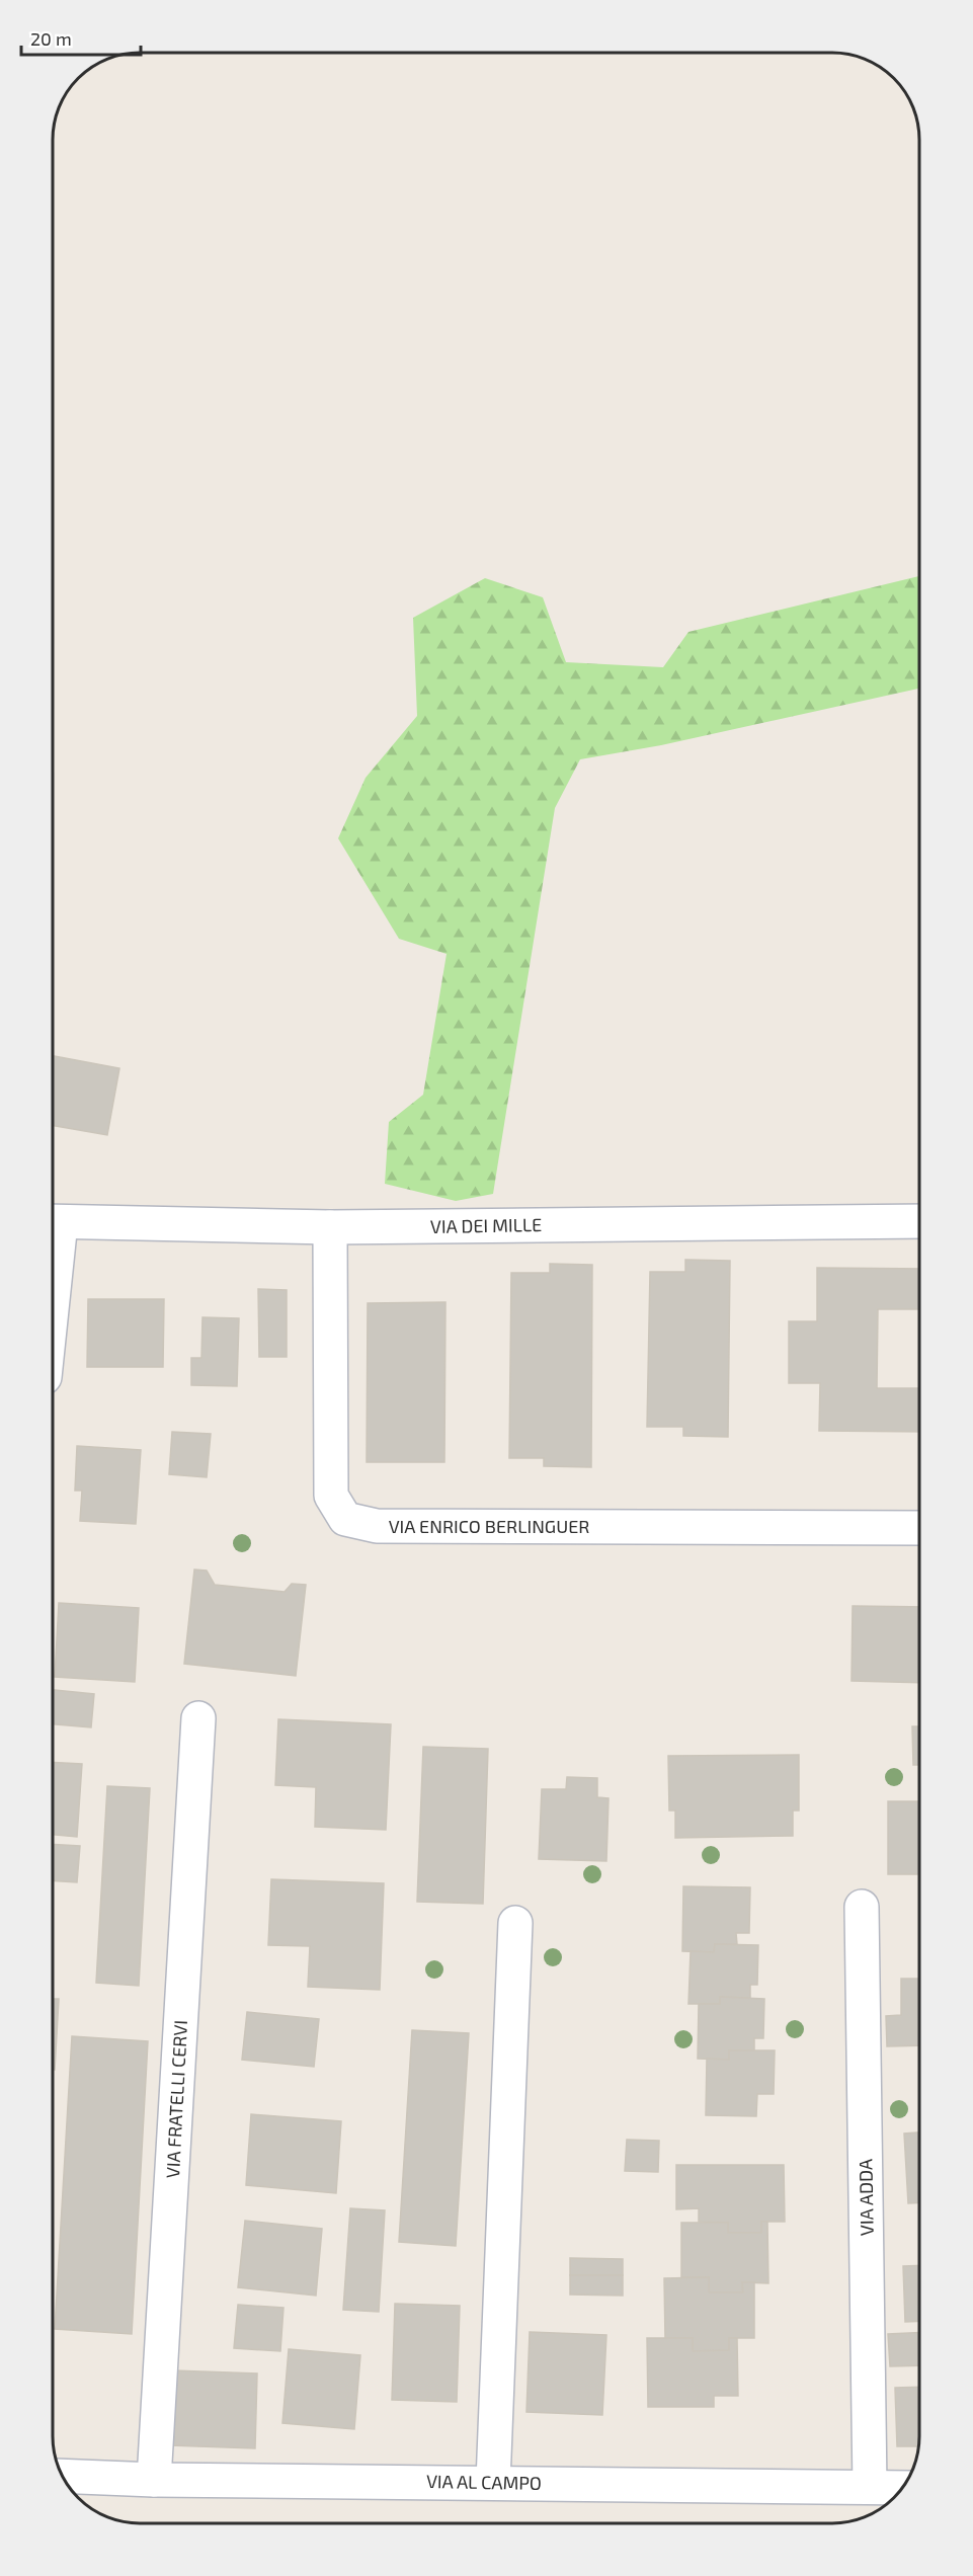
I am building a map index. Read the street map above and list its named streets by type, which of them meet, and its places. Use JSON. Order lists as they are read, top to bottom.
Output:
{
  "streets": {
    "street": [
      "VIA DEI MILLE",
      "VIA ENRICO BERLINGUER",
      "VIA FRATELLI CERVI",
      "VIA ADDA",
      "VIA AL CAMPO"
    ]
  },
  "crossings": [
    ["VIA DEI MILLE", "VIA ENRICO BERLINGUER"],
    ["VIA FRATELLI CERVI", "VIA AL CAMPO"],
    ["VIA ADDA", "VIA AL CAMPO"]
  ],
  "scale_bar": "20 m"
}
